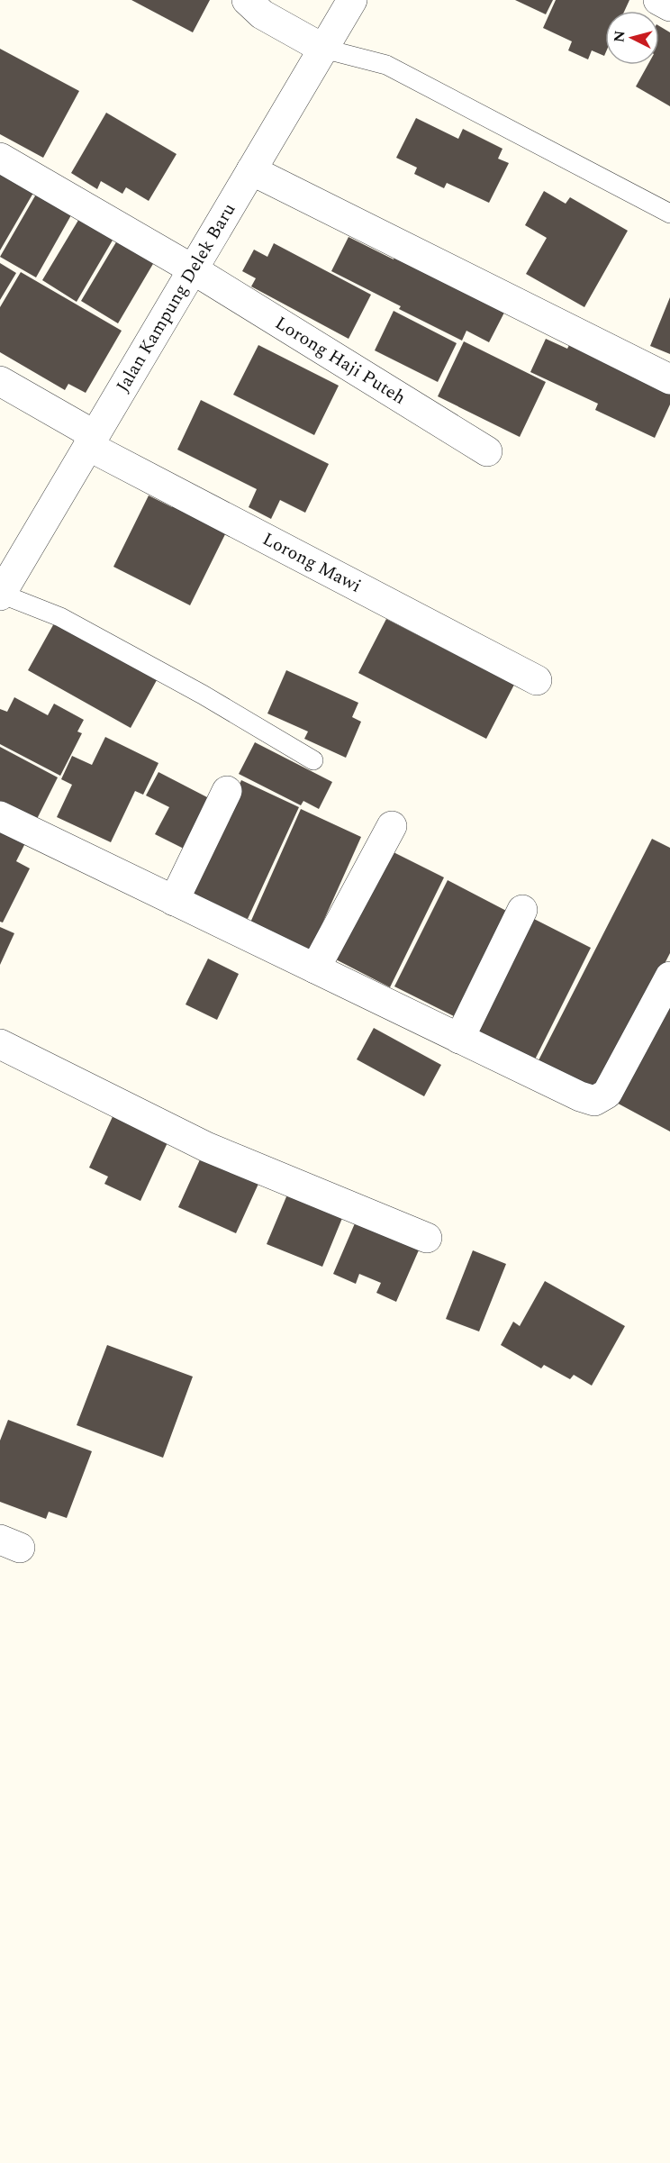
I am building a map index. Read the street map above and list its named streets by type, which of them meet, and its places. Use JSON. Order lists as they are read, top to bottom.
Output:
{
  "streets": {
    "street": ["Jalan Kampung Delek Baru", "Lorong Haji Puteh", "Lorong Mawi"]
  },
  "crossings": [
    ["Jalan Kampung Delek Baru", "Lorong Haji Puteh"],
    ["Jalan Kampung Delek Baru", "Lorong Mawi"]
  ],
  "north": "left"
}
